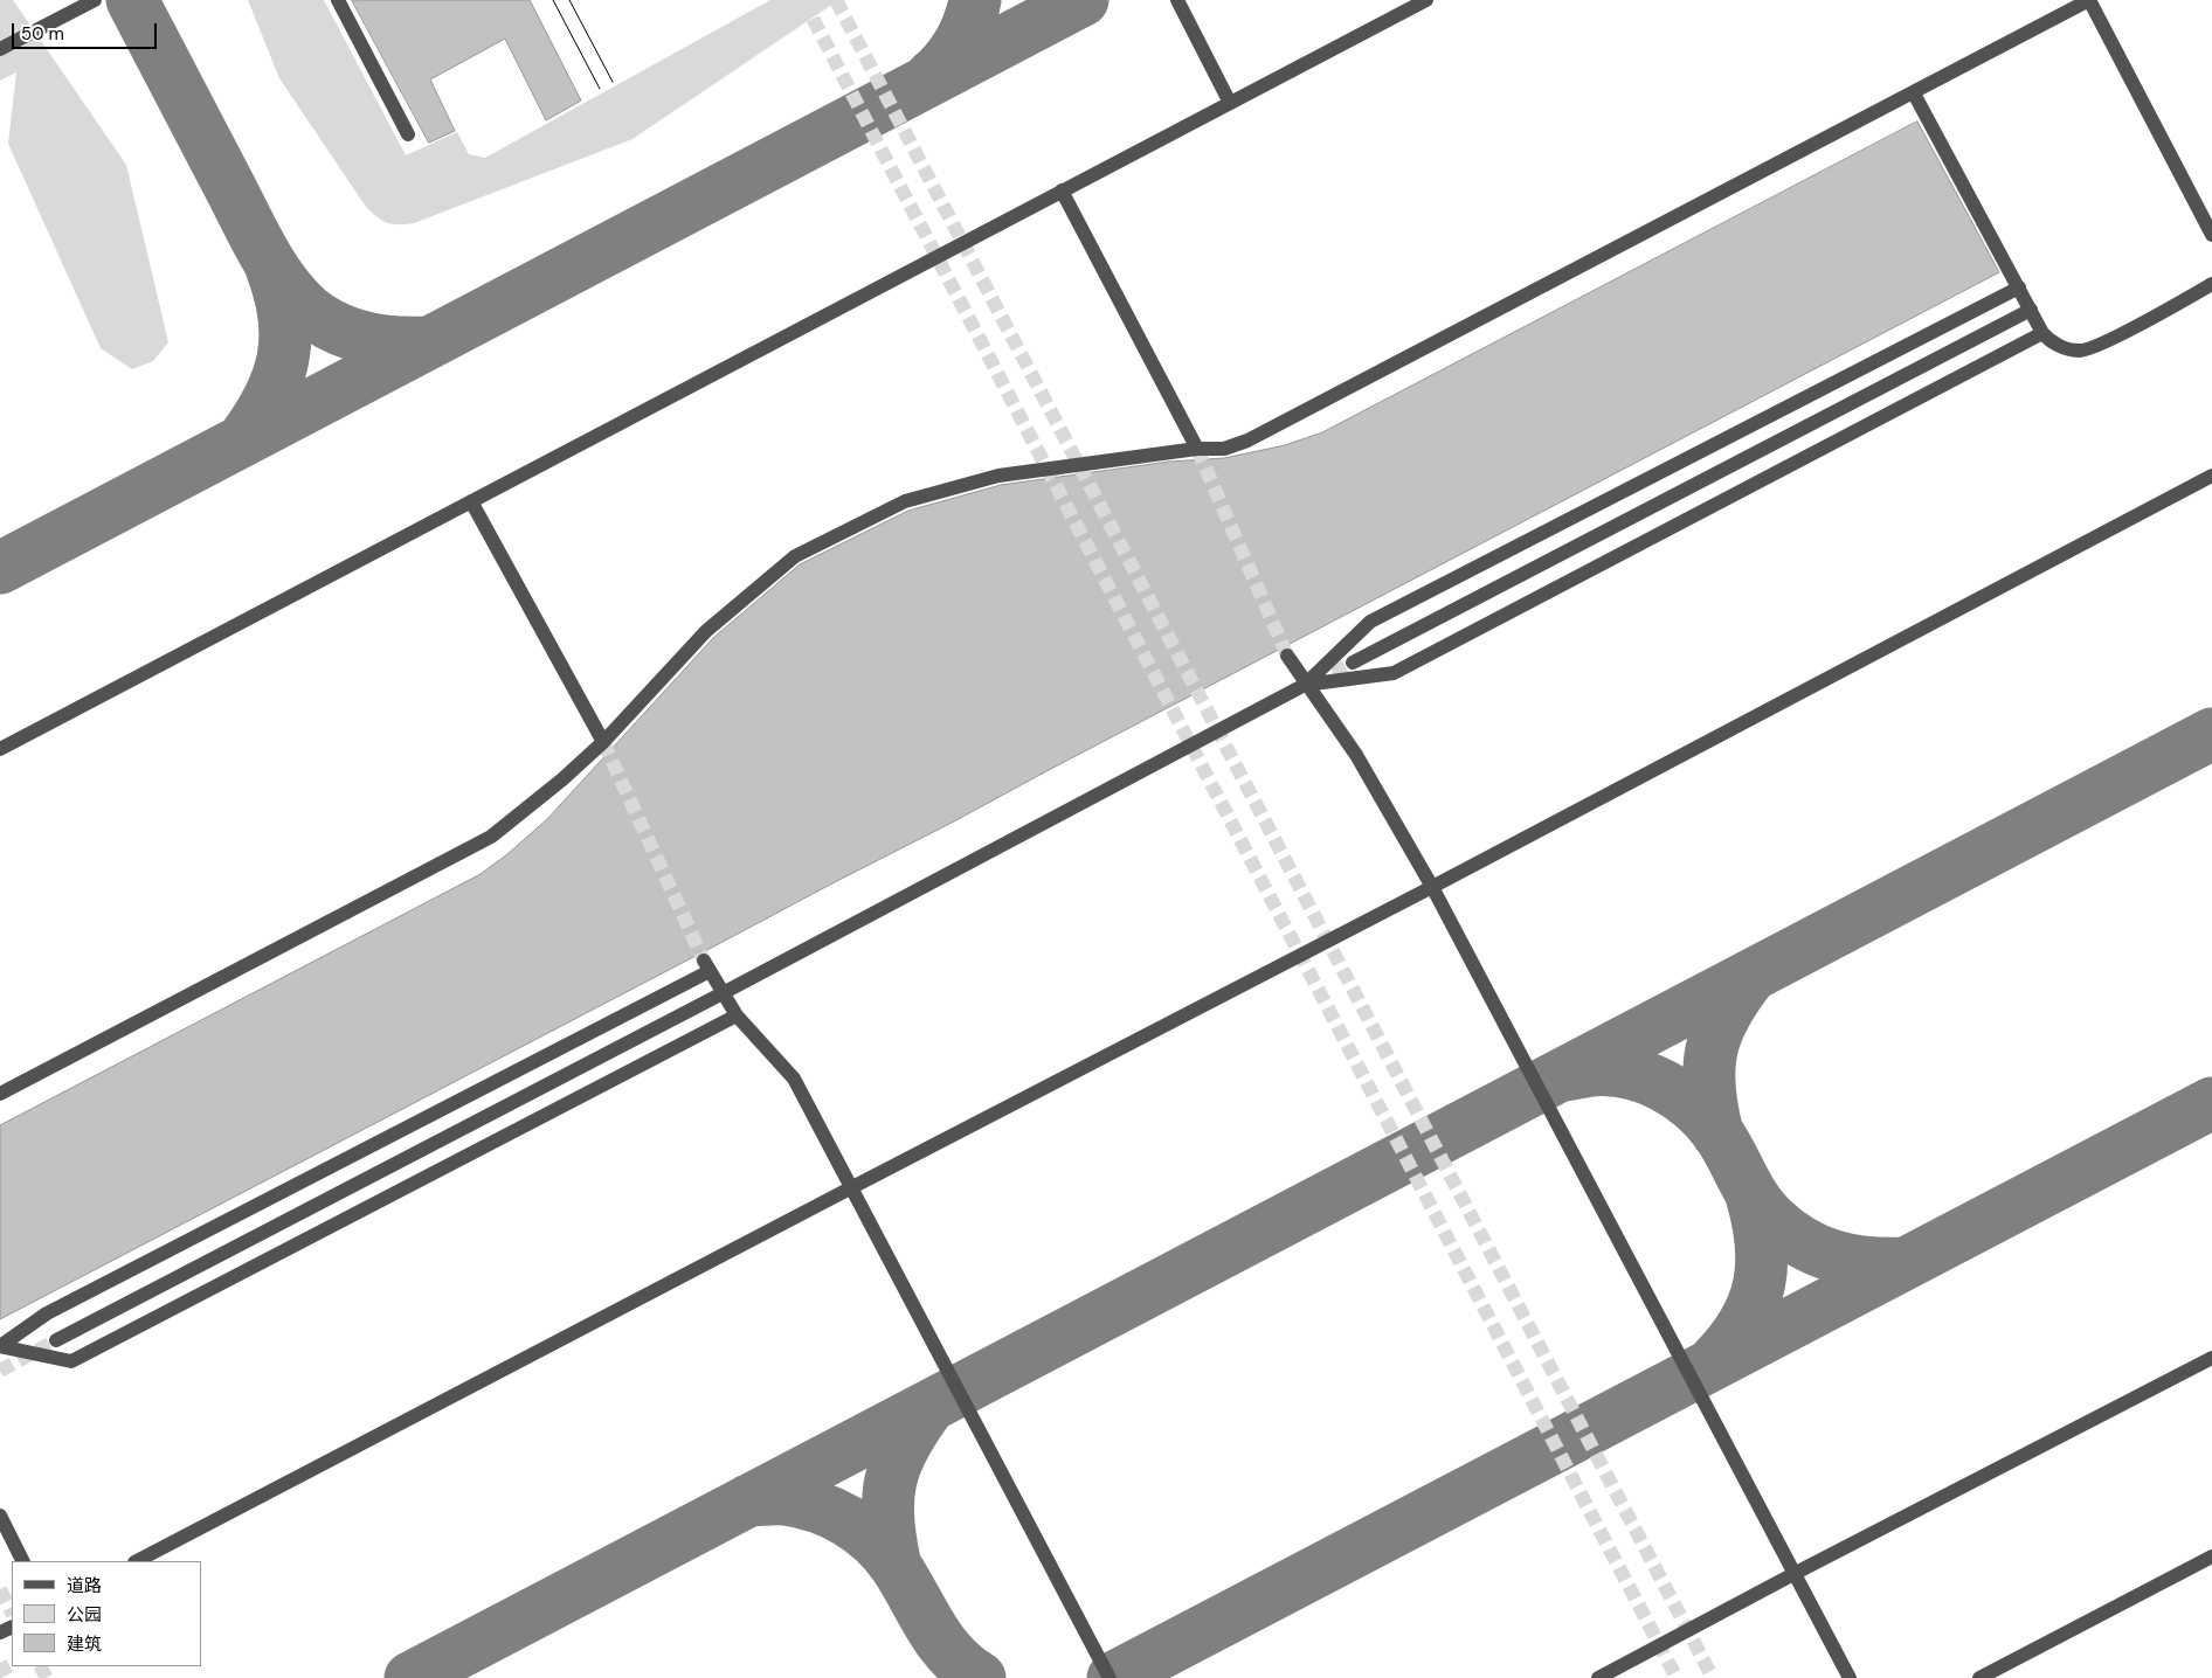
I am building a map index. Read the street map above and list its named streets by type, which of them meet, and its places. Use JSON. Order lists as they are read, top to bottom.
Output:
{
  "legend": ["道路", "公园", "建筑"],
  "scale_bar": "50 m"
}
